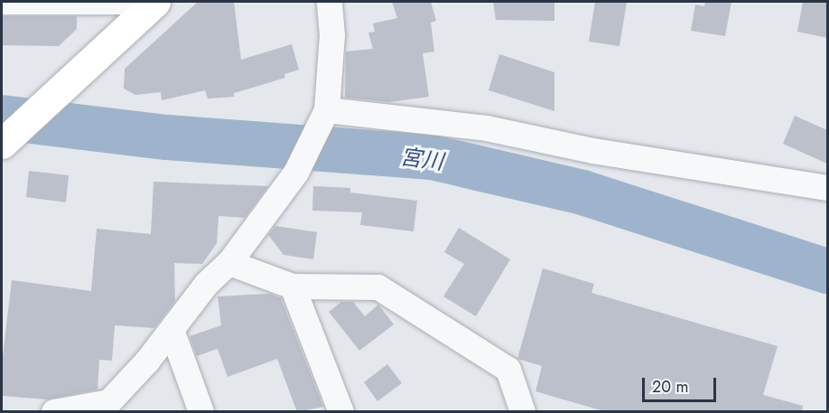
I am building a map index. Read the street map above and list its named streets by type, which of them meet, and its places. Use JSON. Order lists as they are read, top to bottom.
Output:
{
  "water": ["宮川"],
  "scale_bar": "20 m"
}
